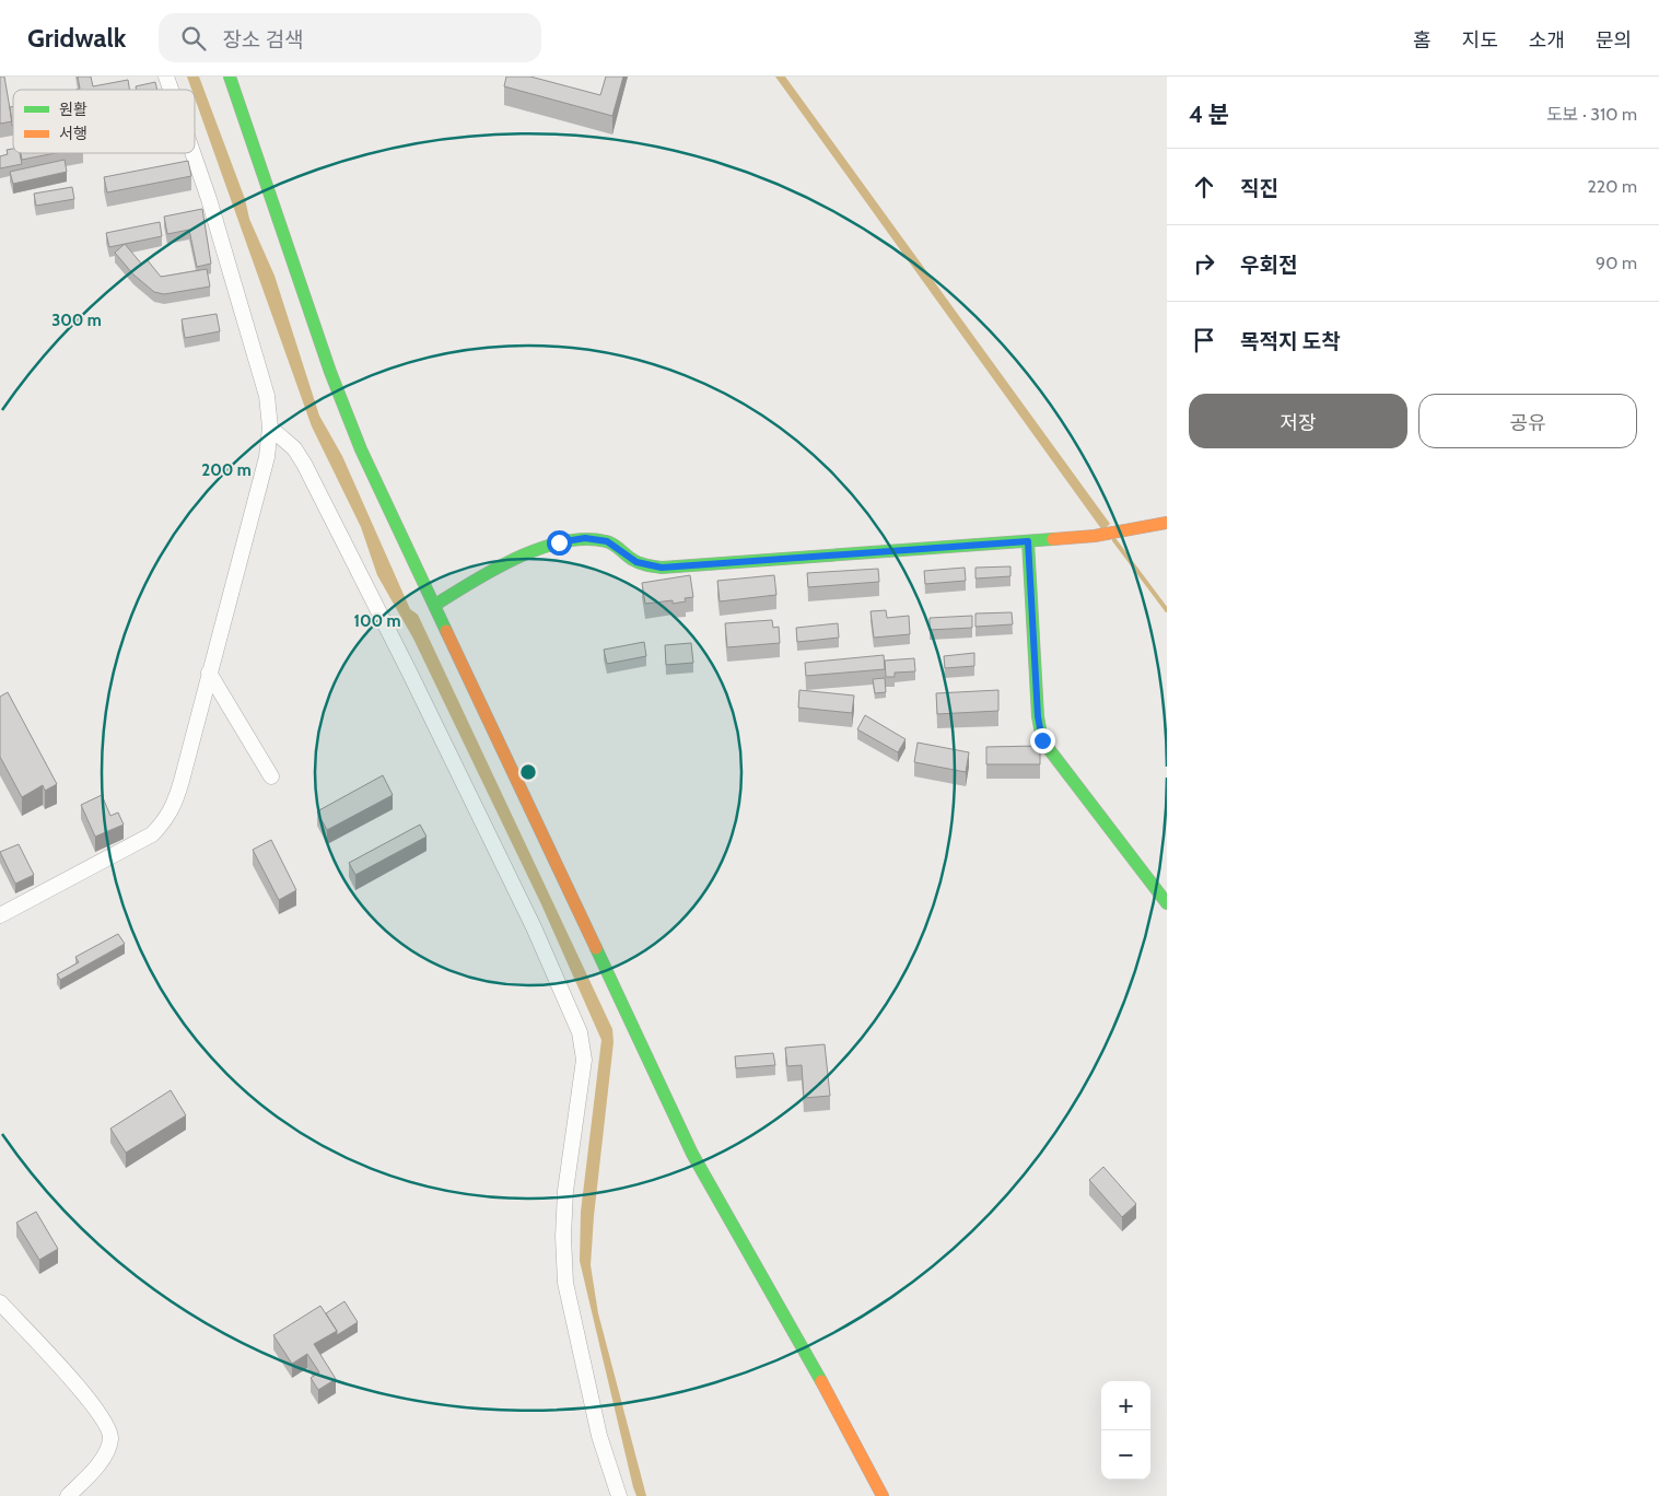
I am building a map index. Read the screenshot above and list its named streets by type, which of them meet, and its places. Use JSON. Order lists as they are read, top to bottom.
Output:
{
  "legend": ["원활", "서행"],
  "page": {
    "header": "Gridwalk",
    "search": "장소 검색",
    "nav": [
      "홈",
      "지도",
      "소개",
      "문의"
    ],
    "heading": ["4 분", "도보 · 310 m"],
    "list": [
      ["직진", "220 m"],
      ["우회전", "90 m"],
      "목적지 도착"
    ],
    "buttons": ["저장", "공유"],
    "map_buttons": ["+", "−"]
  },
  "rings": ["300 m", "200 m", "100 m"]
}
